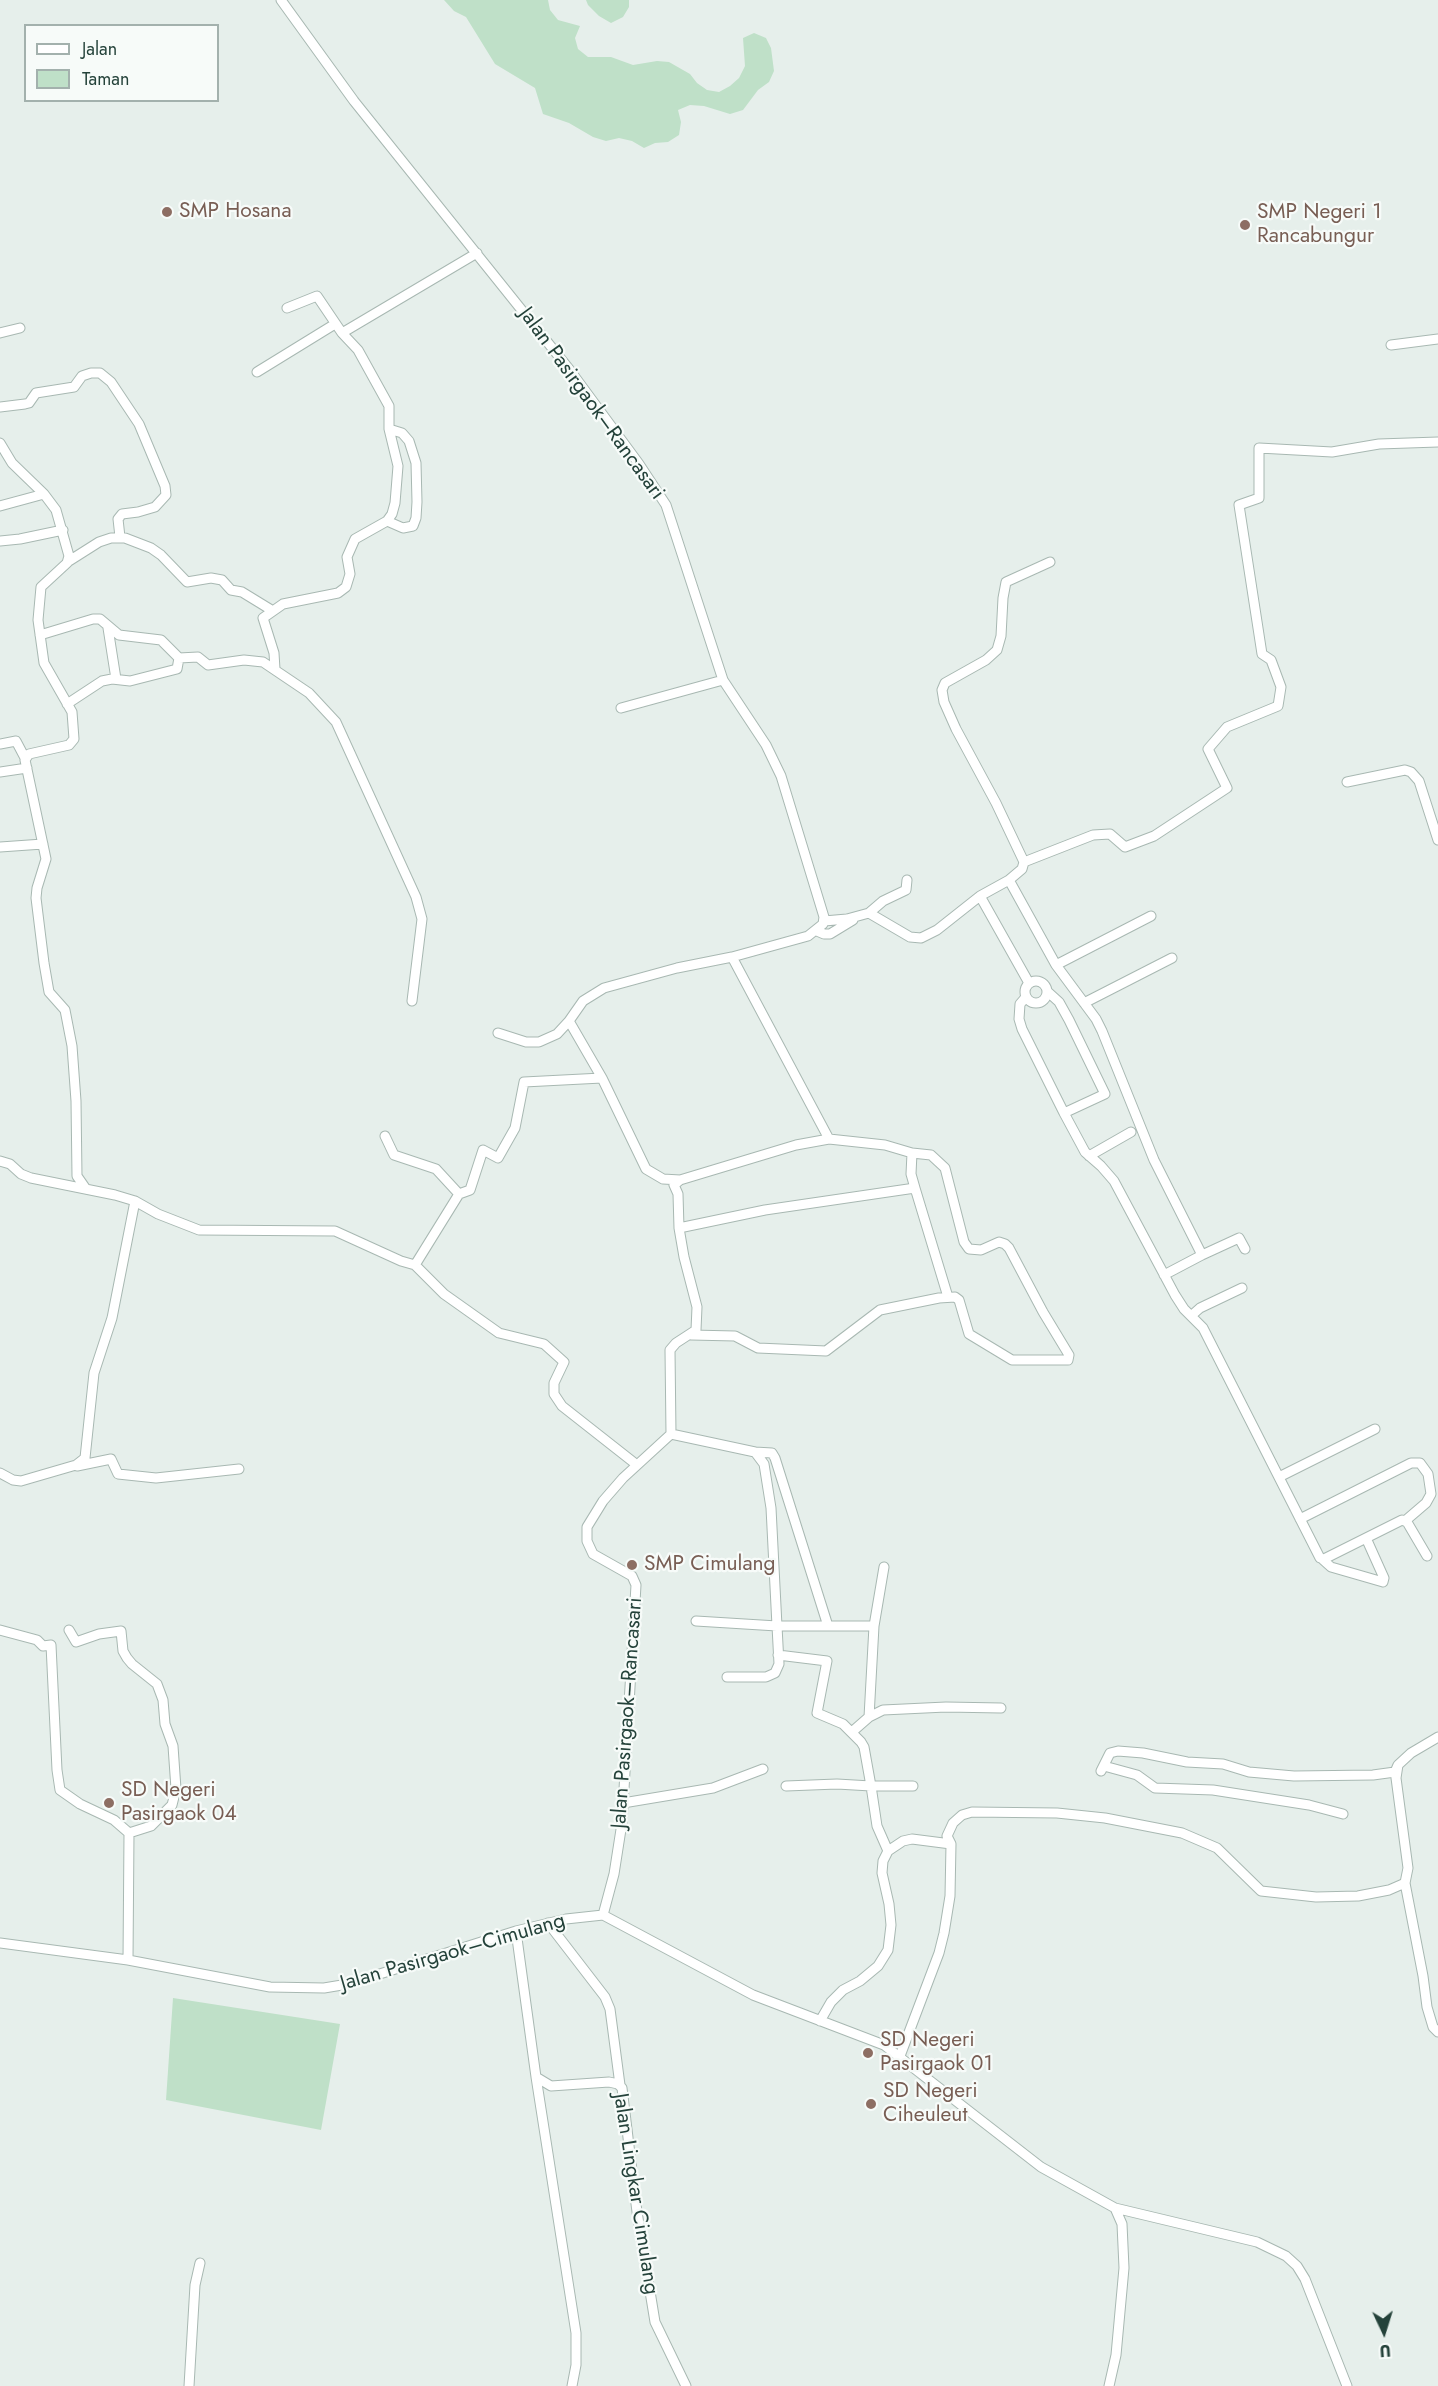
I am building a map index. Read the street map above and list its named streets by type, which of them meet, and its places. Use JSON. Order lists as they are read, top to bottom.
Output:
{
  "streets": {
    "street": ["Jalan Pasirgaok–Rancasari", "Jalan Pasirgaok–Cimulang", "Jalan Lingkar Cimulang"]
  },
  "crossings": [
    ["Jalan Pasirgaok–Rancasari", "Jalan Pasirgaok–Cimulang"]
  ],
  "places": [
    "SMP Hosana",
    "SMP Negeri 1 Rancabungur",
    "SMP Cimulang",
    "SD Negeri Pasirgaok 04",
    "SD Negeri Pasirgaok 01",
    "SD Negeri Ciheuleut"
  ],
  "legend": ["Jalan", "Taman"],
  "north": "bottom"
}
